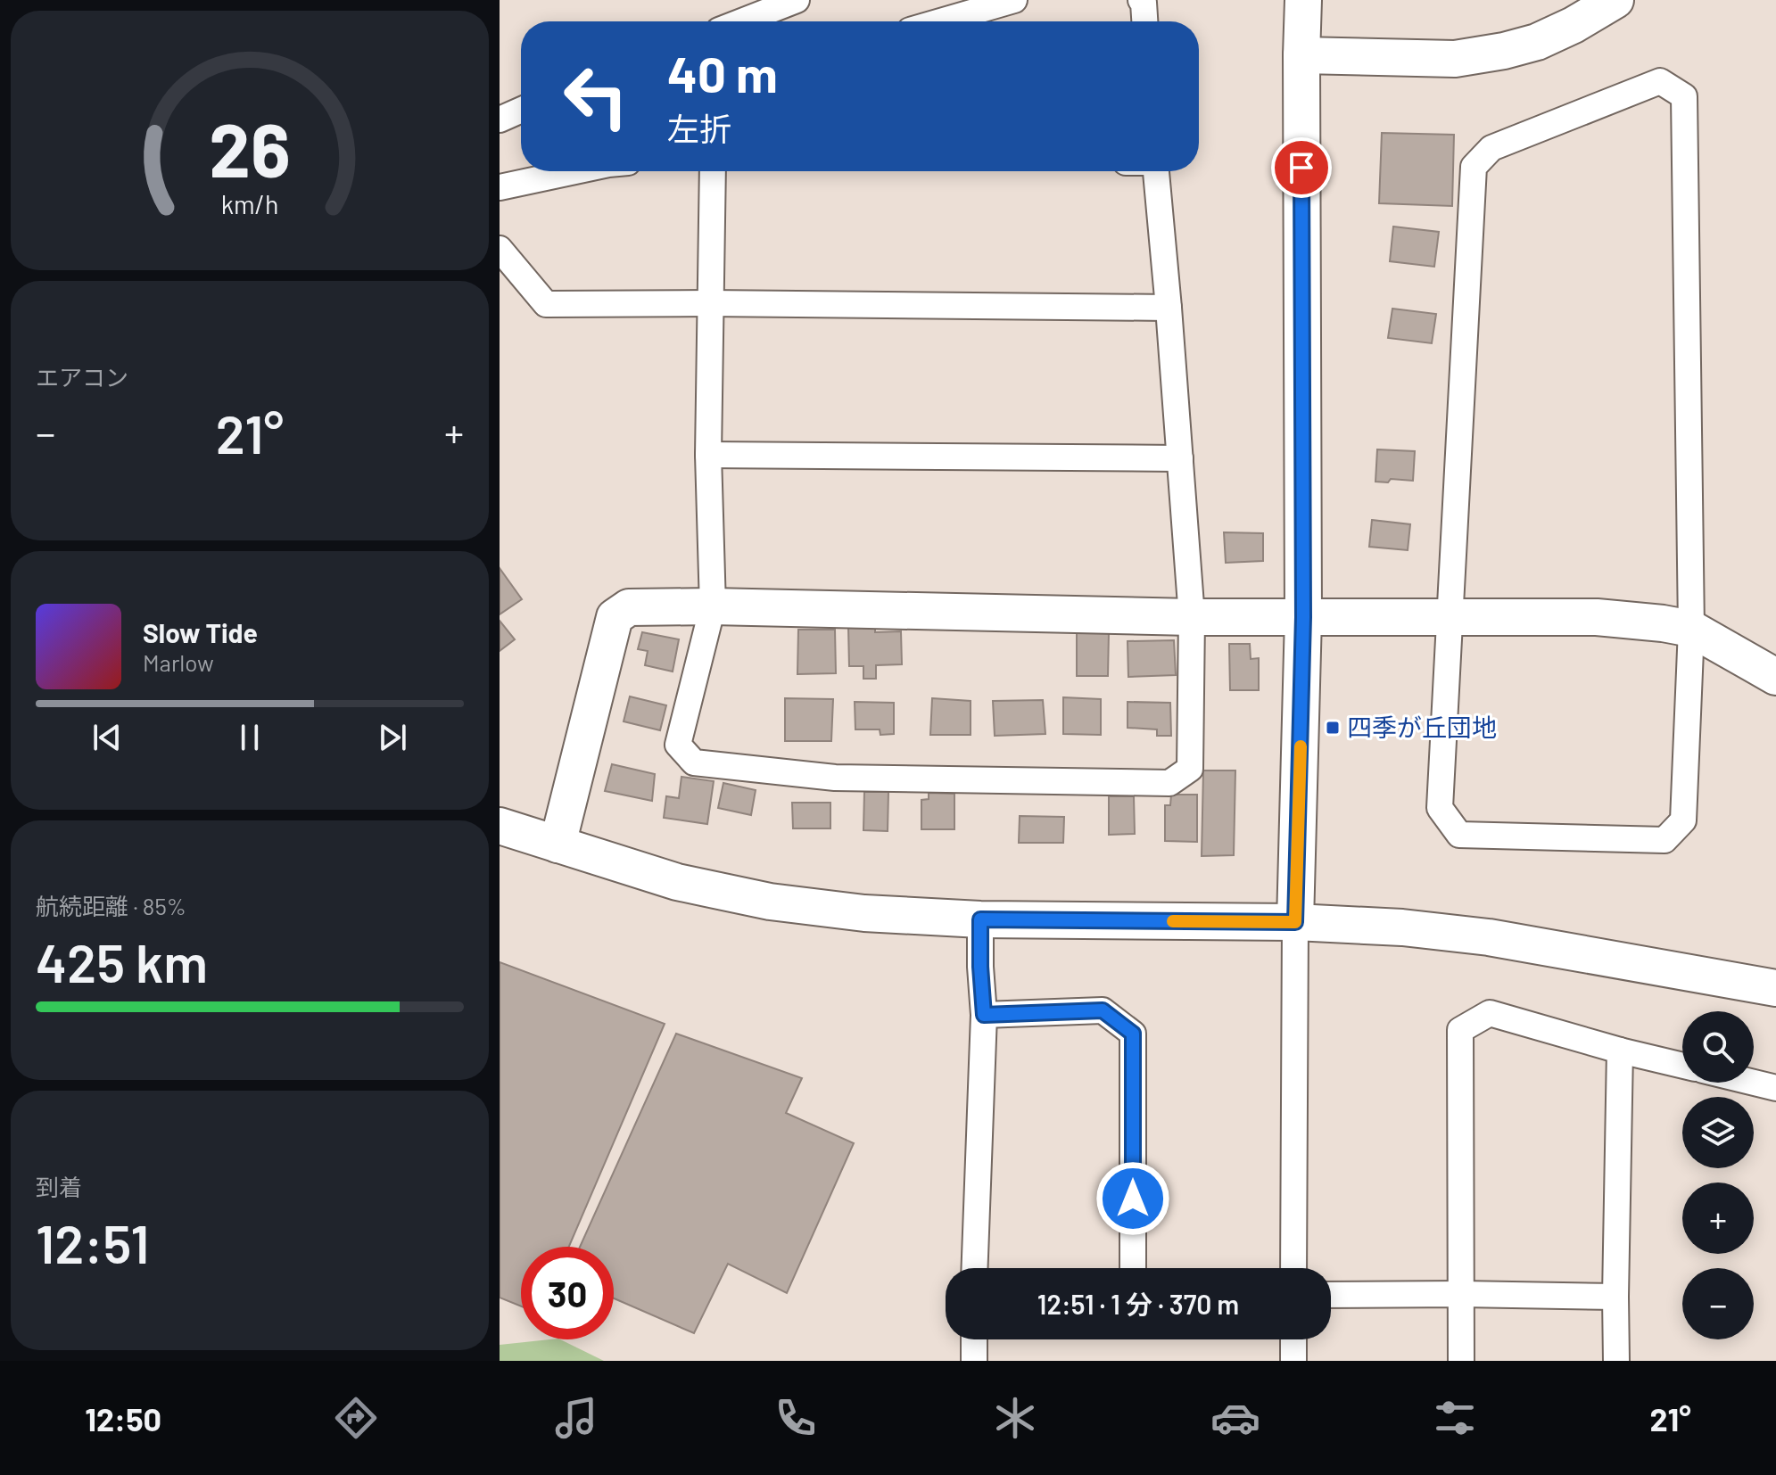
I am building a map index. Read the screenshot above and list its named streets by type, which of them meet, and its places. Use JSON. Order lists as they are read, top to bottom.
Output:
{
  "places": {
    "transit": ["四季が丘団地"]
  },
  "page": {
    "turn": ["40 m", "左折"],
    "tile": [
      "エアコン",
      ["航続距離 · 85%", "425 km"],
      ["到着", "12:51"]
    ],
    "heat": ["−", "21°", "+"],
    "song": ["Slow Tide", "Marlow"],
    "map_buttons": ["+", "−"],
    "limit": "30",
    "trip": "12:51 · 1 分 · 370 m",
    "tabs": ["12:50", "21°"],
    "gauge": ["26", "km/h"]
  }
}
